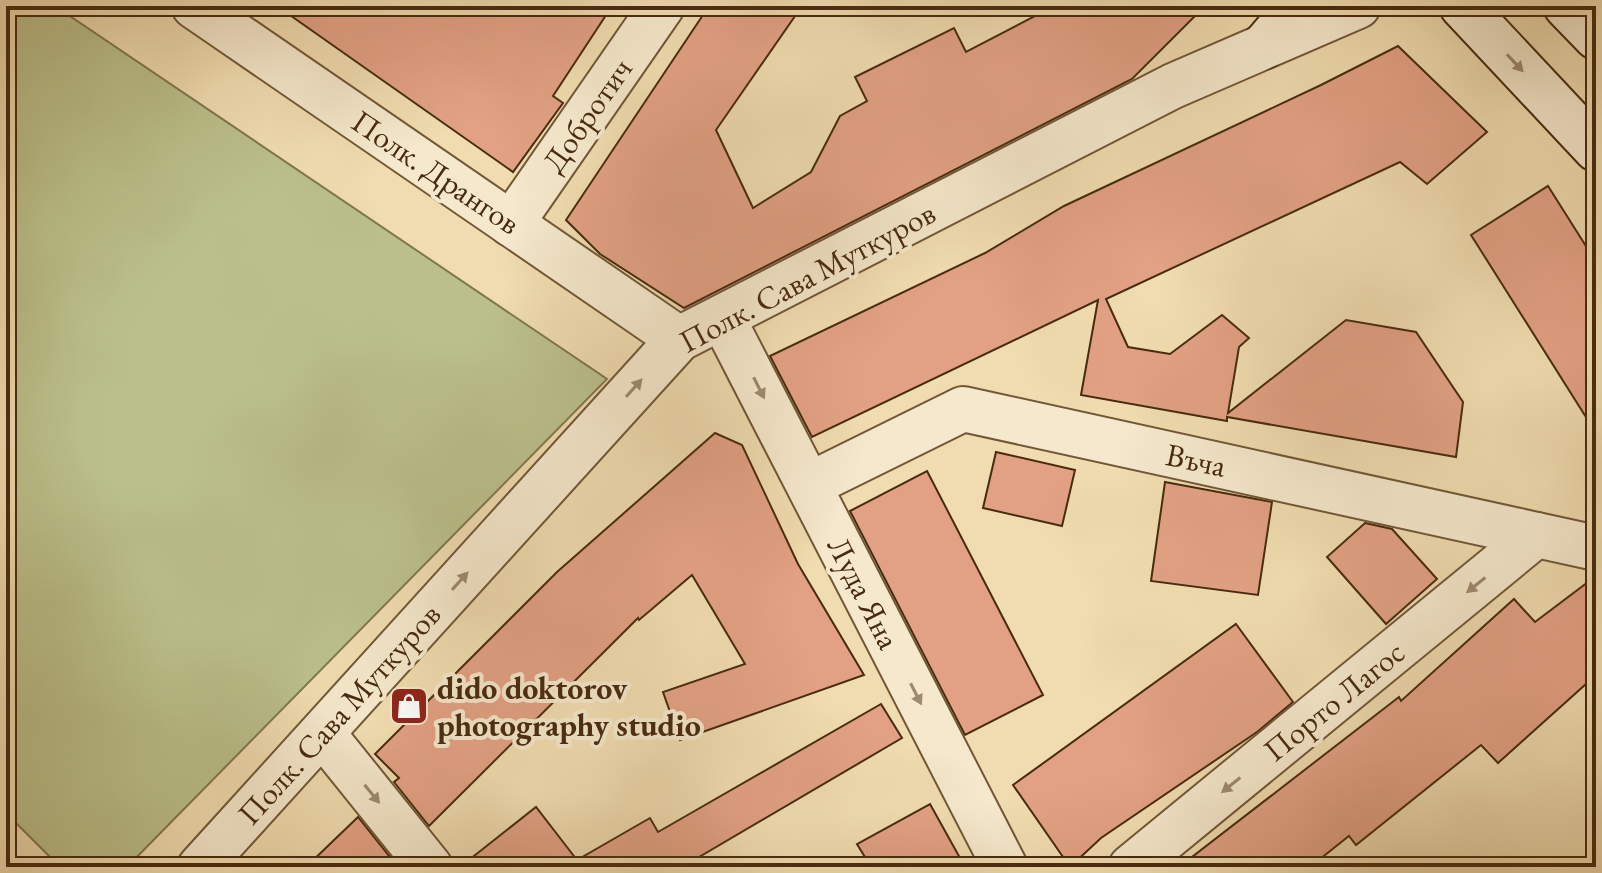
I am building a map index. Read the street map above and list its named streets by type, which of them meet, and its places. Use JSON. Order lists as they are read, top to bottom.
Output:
{
  "streets": {
    "street": [
      "Добротич",
      "Полк. Дрангов",
      "Полк. Сава Муткуров",
      "Въча",
      "Луда Яна",
      "Порто Лагос"
    ]
  },
  "crossings": [
    ["Добротич", "Полк. Дрангов"],
    ["Полк. Дрангов", "Полк. Сава Муткуров"],
    ["Полк. Сава Муткуров", "Луда Яна"],
    ["Въча", "Луда Яна"],
    ["Въча", "Порто Лагос"]
  ],
  "one_way": ["Полк. Сава Муткуров", "Луда Яна", "Порто Лагос"],
  "places": {
    "shop": ["dido doktorov photography studio"]
  }
}
